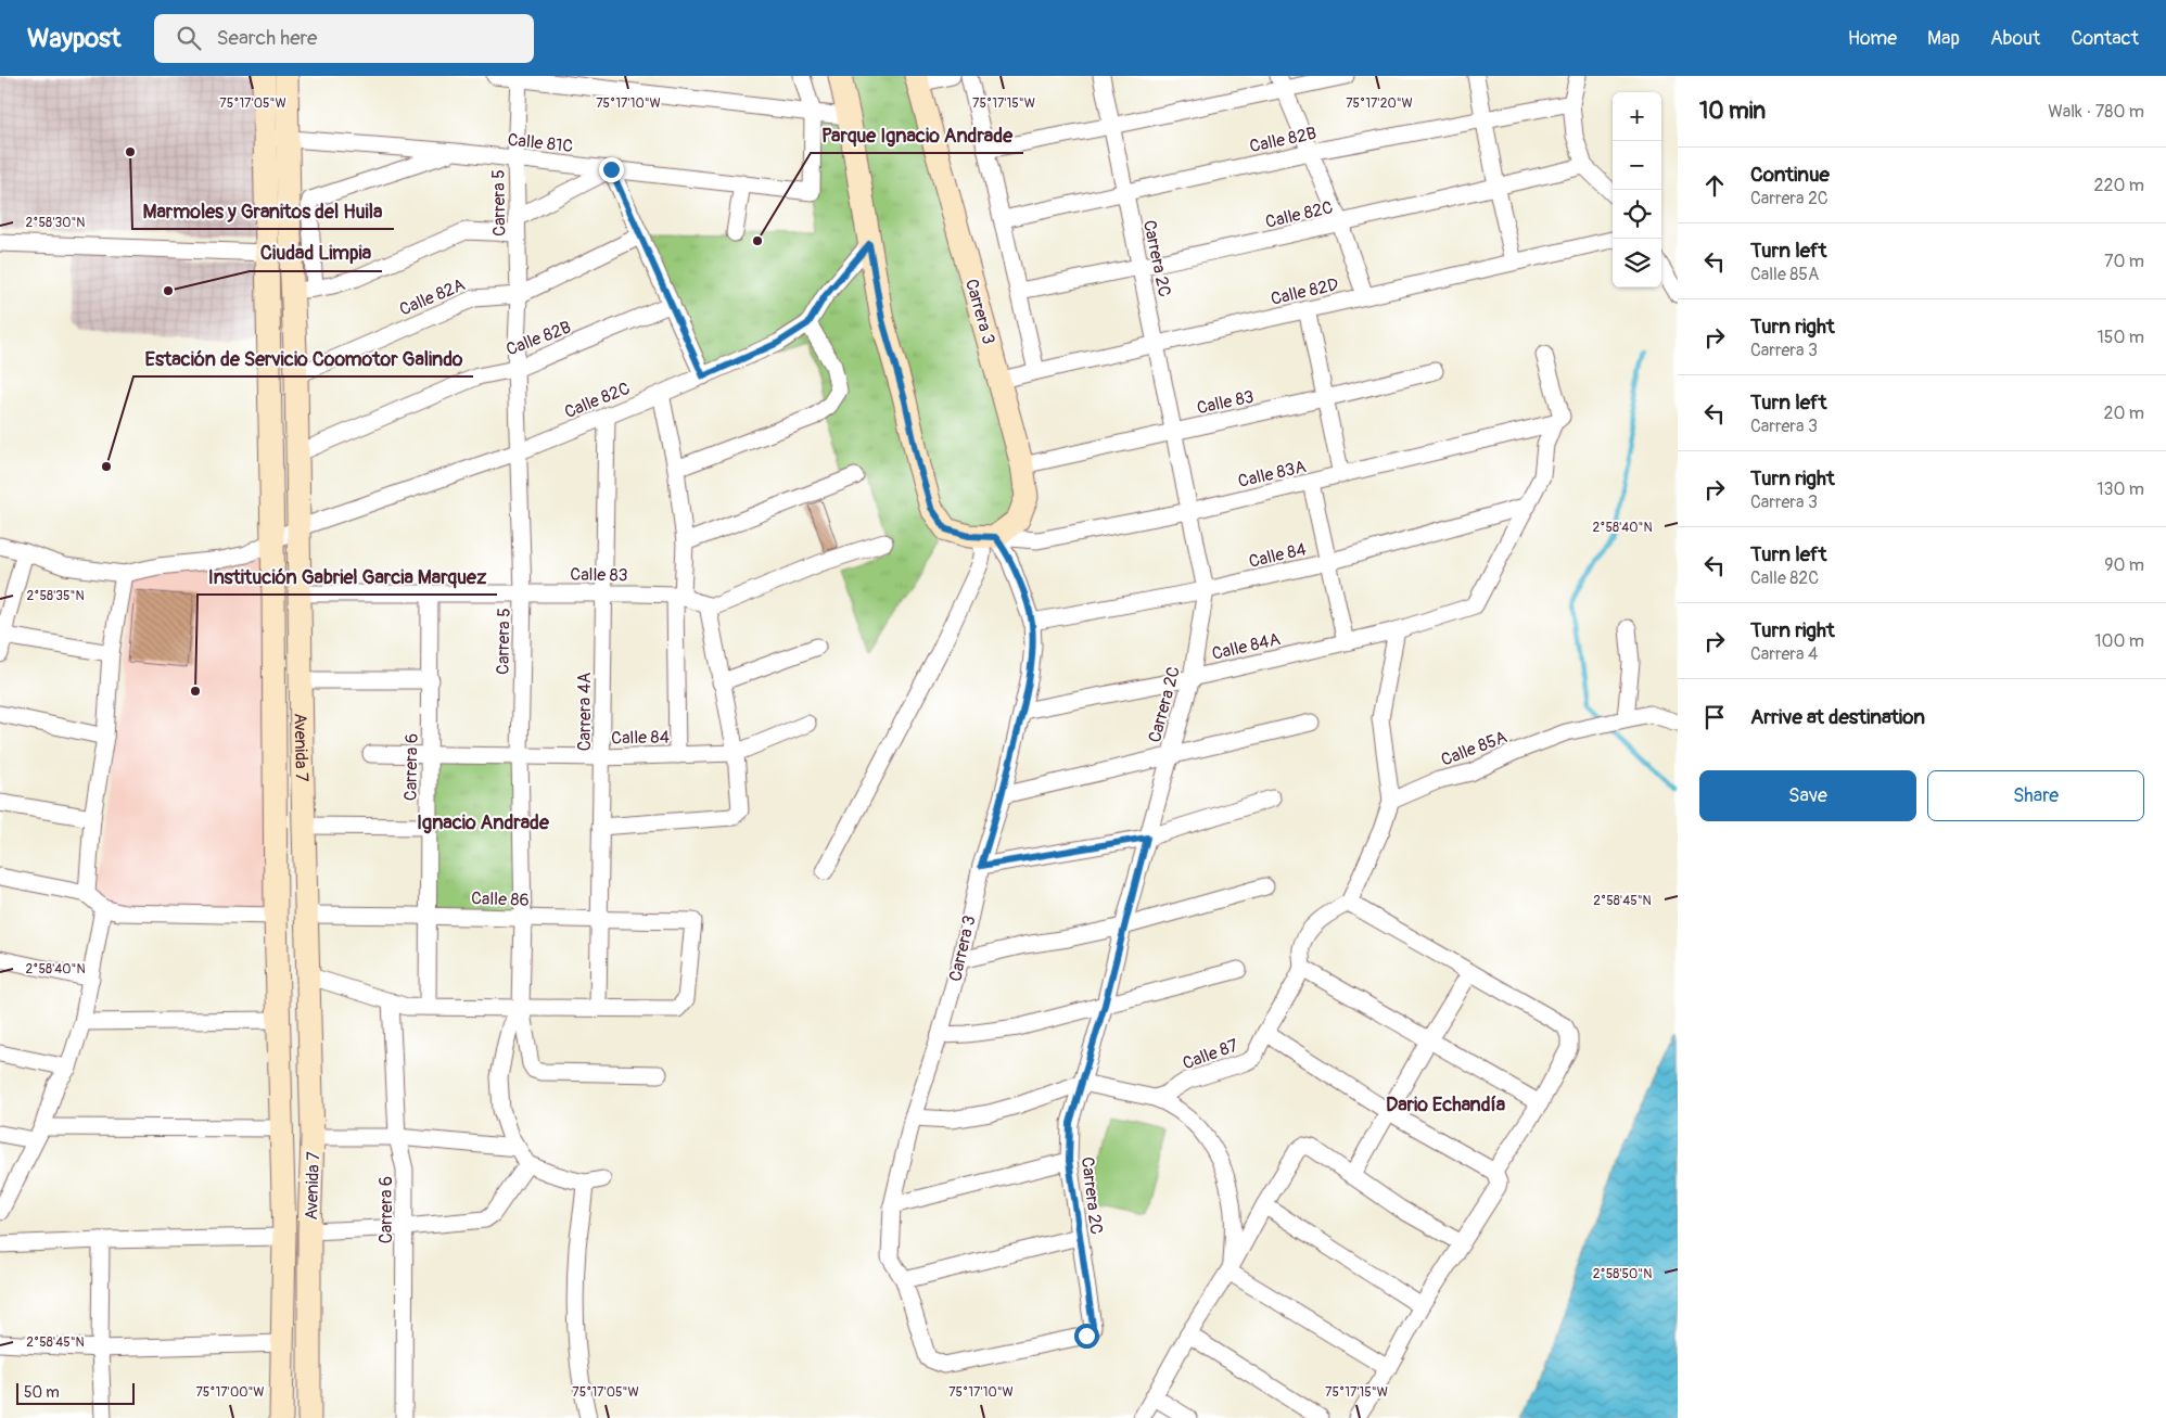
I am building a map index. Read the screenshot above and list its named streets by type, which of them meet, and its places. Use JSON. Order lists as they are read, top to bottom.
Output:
{
  "streets": {
    "main road": ["Carrera 3", "Avenida 7"],
    "street": [
      "Calle 82B",
      "Calle 81C",
      "Carrera 5",
      "Calle 82C",
      "Carrera 2C",
      "Calle 82D",
      "Calle 82A",
      "Calle 83",
      "Calle 83A",
      "Calle 84",
      "Calle 84A",
      "Carrera 4A",
      "Calle 85A",
      "Carrera 6",
      "Calle 86",
      "Calle 87"
    ]
  },
  "crossings": [
    ["Calle 82B", "Carrera 5"],
    ["Calle 82B", "Carrera 2C"],
    ["Calle 82B", "Avenida 7"],
    ["Calle 81C", "Carrera 5"],
    ["Calle 81C", "Avenida 7"],
    ["Carrera 5", "Calle 82C"],
    ["Carrera 5", "Calle 82A"],
    ["Carrera 5", "Calle 83"],
    ["Carrera 5", "Calle 84"],
    ["Carrera 5", "Calle 86"],
    ["Calle 82C", "Carrera 2C"],
    ["Calle 82C", "Carrera 4A"],
    ["Calle 82C", "Avenida 7"],
    ["Carrera 2C", "Calle 82D"],
    ["Carrera 2C", "Carrera 3"],
    ["Carrera 2C", "Calle 83"],
    ["Carrera 2C", "Calle 83A"],
    ["Carrera 2C", "Calle 84"],
    ["Carrera 2C", "Calle 84A"],
    ["Calle 82D", "Carrera 3"],
    ["Calle 82A", "Avenida 7"],
    ["Carrera 3", "Calle 83"],
    ["Carrera 3", "Calle 83A"],
    ["Carrera 3", "Calle 84"],
    ["Carrera 3", "Calle 84A"],
    ["Calle 83", "Carrera 4A"],
    ["Calle 83", "Avenida 7"],
    ["Calle 83", "Carrera 6"],
    ["Calle 84", "Calle 84A"],
    ["Calle 84", "Carrera 4A"],
    ["Calle 84", "Carrera 6"],
    ["Carrera 4A", "Calle 86"],
    ["Avenida 7", "Calle 86"],
    ["Carrera 6", "Calle 86"]
  ],
  "districts": ["Ignacio Andrade", "Dario Echandía"],
  "places": [
    "Marmoles y Granitos del Huila",
    "Parque Ignacio Andrade",
    "Ciudad Limpia",
    "Estación de Servicio Coomotor Galindo",
    "Institución Gabriel Garcia Marquez"
  ],
  "scale_bar": "50 m",
  "page": {
    "header": "Waypost",
    "search": "Search here",
    "nav": [
      "Home",
      "Map",
      "About",
      "Contact"
    ],
    "heading": ["10 min", "Walk · 780 m"],
    "map_buttons": ["+", "−"],
    "list": [
      ["Continue", "Carrera 2C", "220 m"],
      ["Turn left", "Calle 85A", "70 m"],
      ["Turn right", "Carrera 3", "150 m"],
      ["Turn left", "Carrera 3", "20 m"],
      ["Turn right", "Carrera 3", "130 m"],
      ["Turn left", "Calle 82C", "90 m"],
      ["Turn right", "Carrera 4", "100 m"],
      "Arrive at destination"
    ],
    "buttons": ["Save", "Share"],
    "scale": "50 m"
  },
  "coordinates": [
    "75°17'05\"W",
    "75°17'10\"W",
    "75°17'15\"W",
    "75°17'20\"W",
    "2°58'30\"N",
    "2°58'40\"N",
    "2°58'35\"N",
    "2°58'45\"N",
    "2°58'50\"N",
    "75°17'00\"W"
  ]
}
